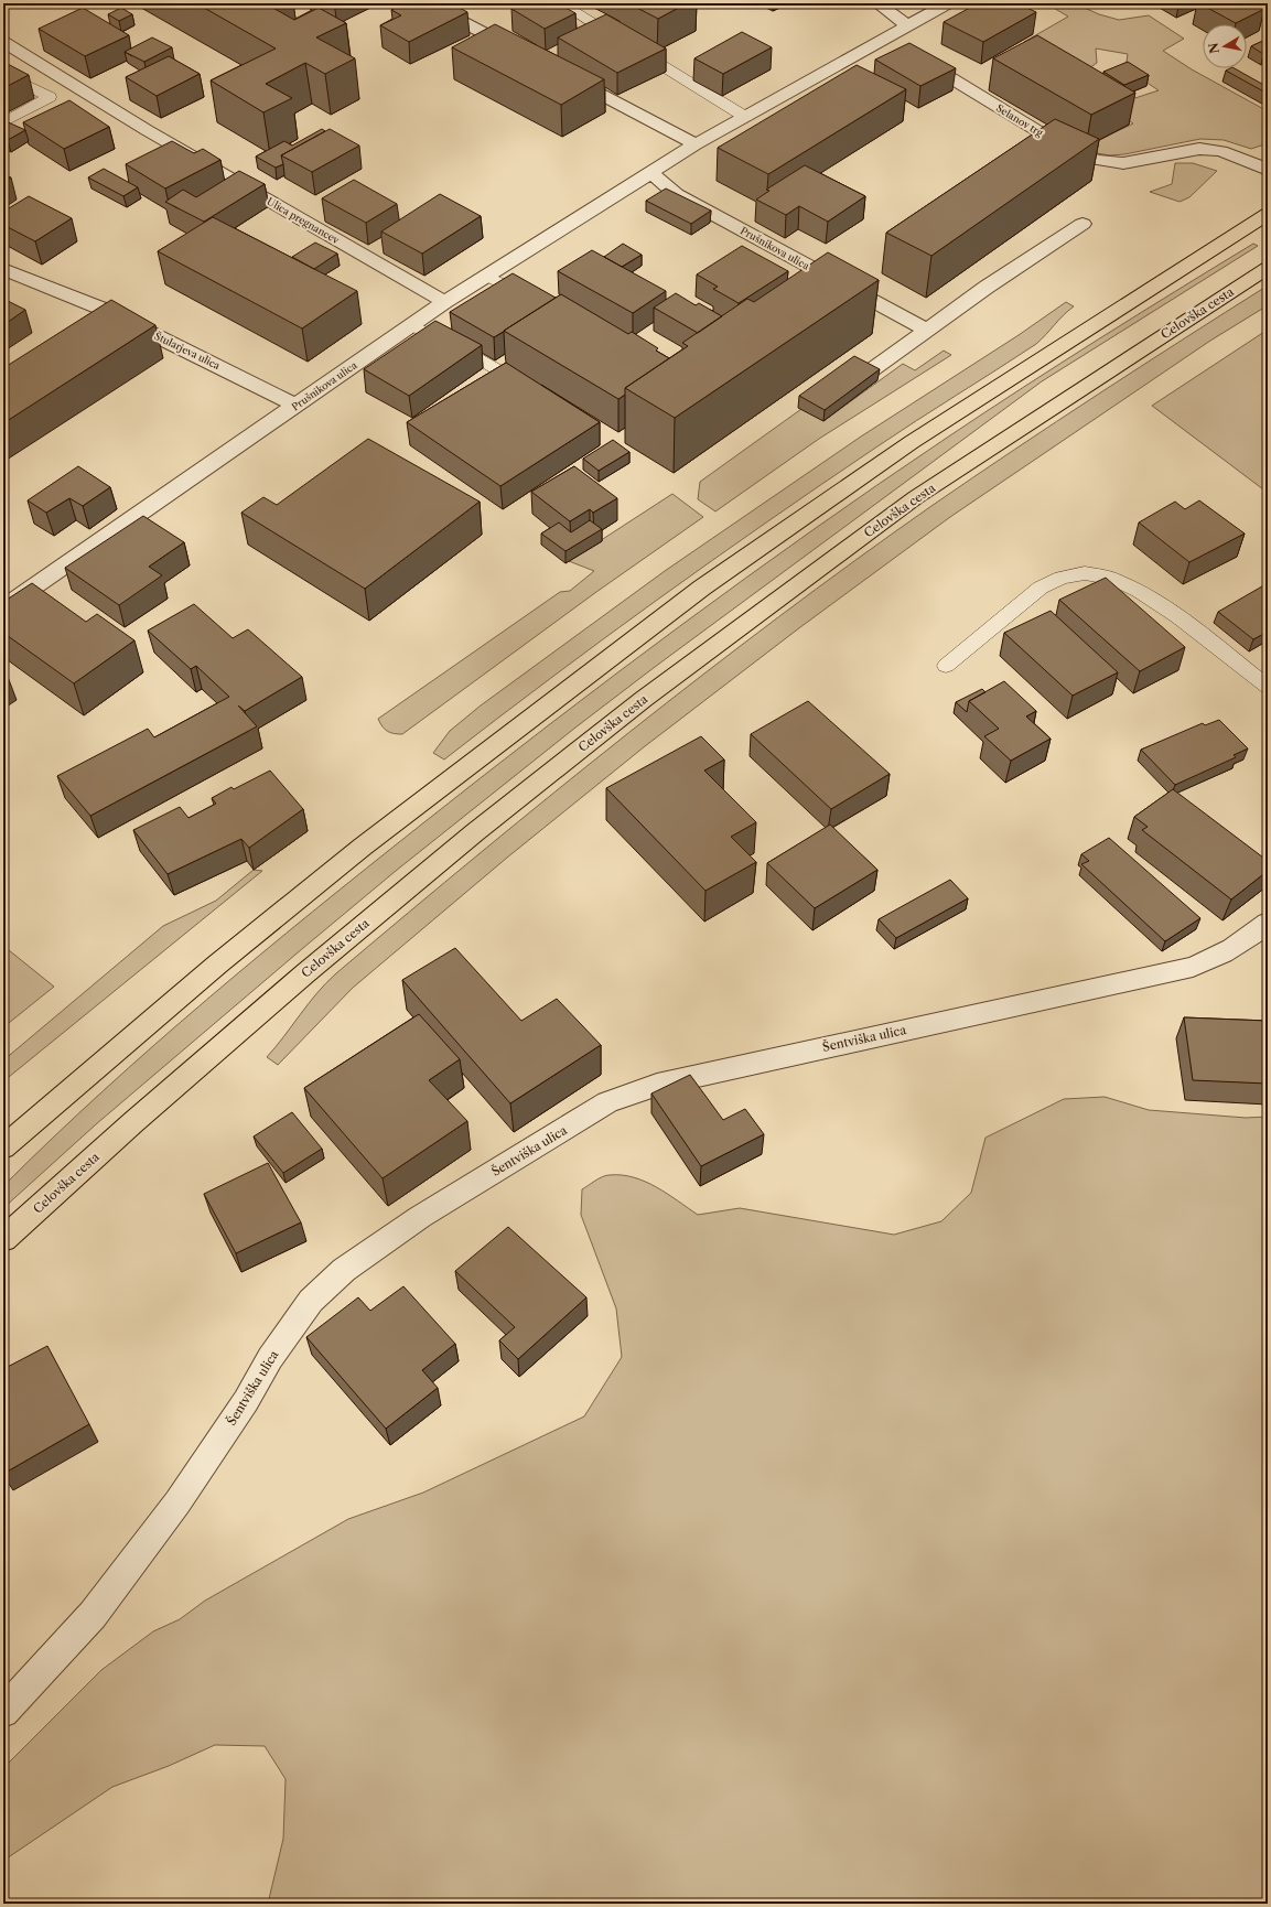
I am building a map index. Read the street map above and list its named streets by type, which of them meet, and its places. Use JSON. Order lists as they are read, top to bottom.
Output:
{
  "streets": {
    "main road": ["Celovška cesta"],
    "street": [
      "Selanov trg",
      "Ulica pregnancev",
      "Prušnikova ulica",
      "Štularjeva ulica",
      "Šentviška ulica"
    ]
  },
  "crossings": [
    ["Selanov trg", "Prušnikova ulica"],
    ["Ulica pregnancev", "Prušnikova ulica"],
    ["Prušnikova ulica", "Štularjeva ulica"]
  ],
  "north": "left"
}
